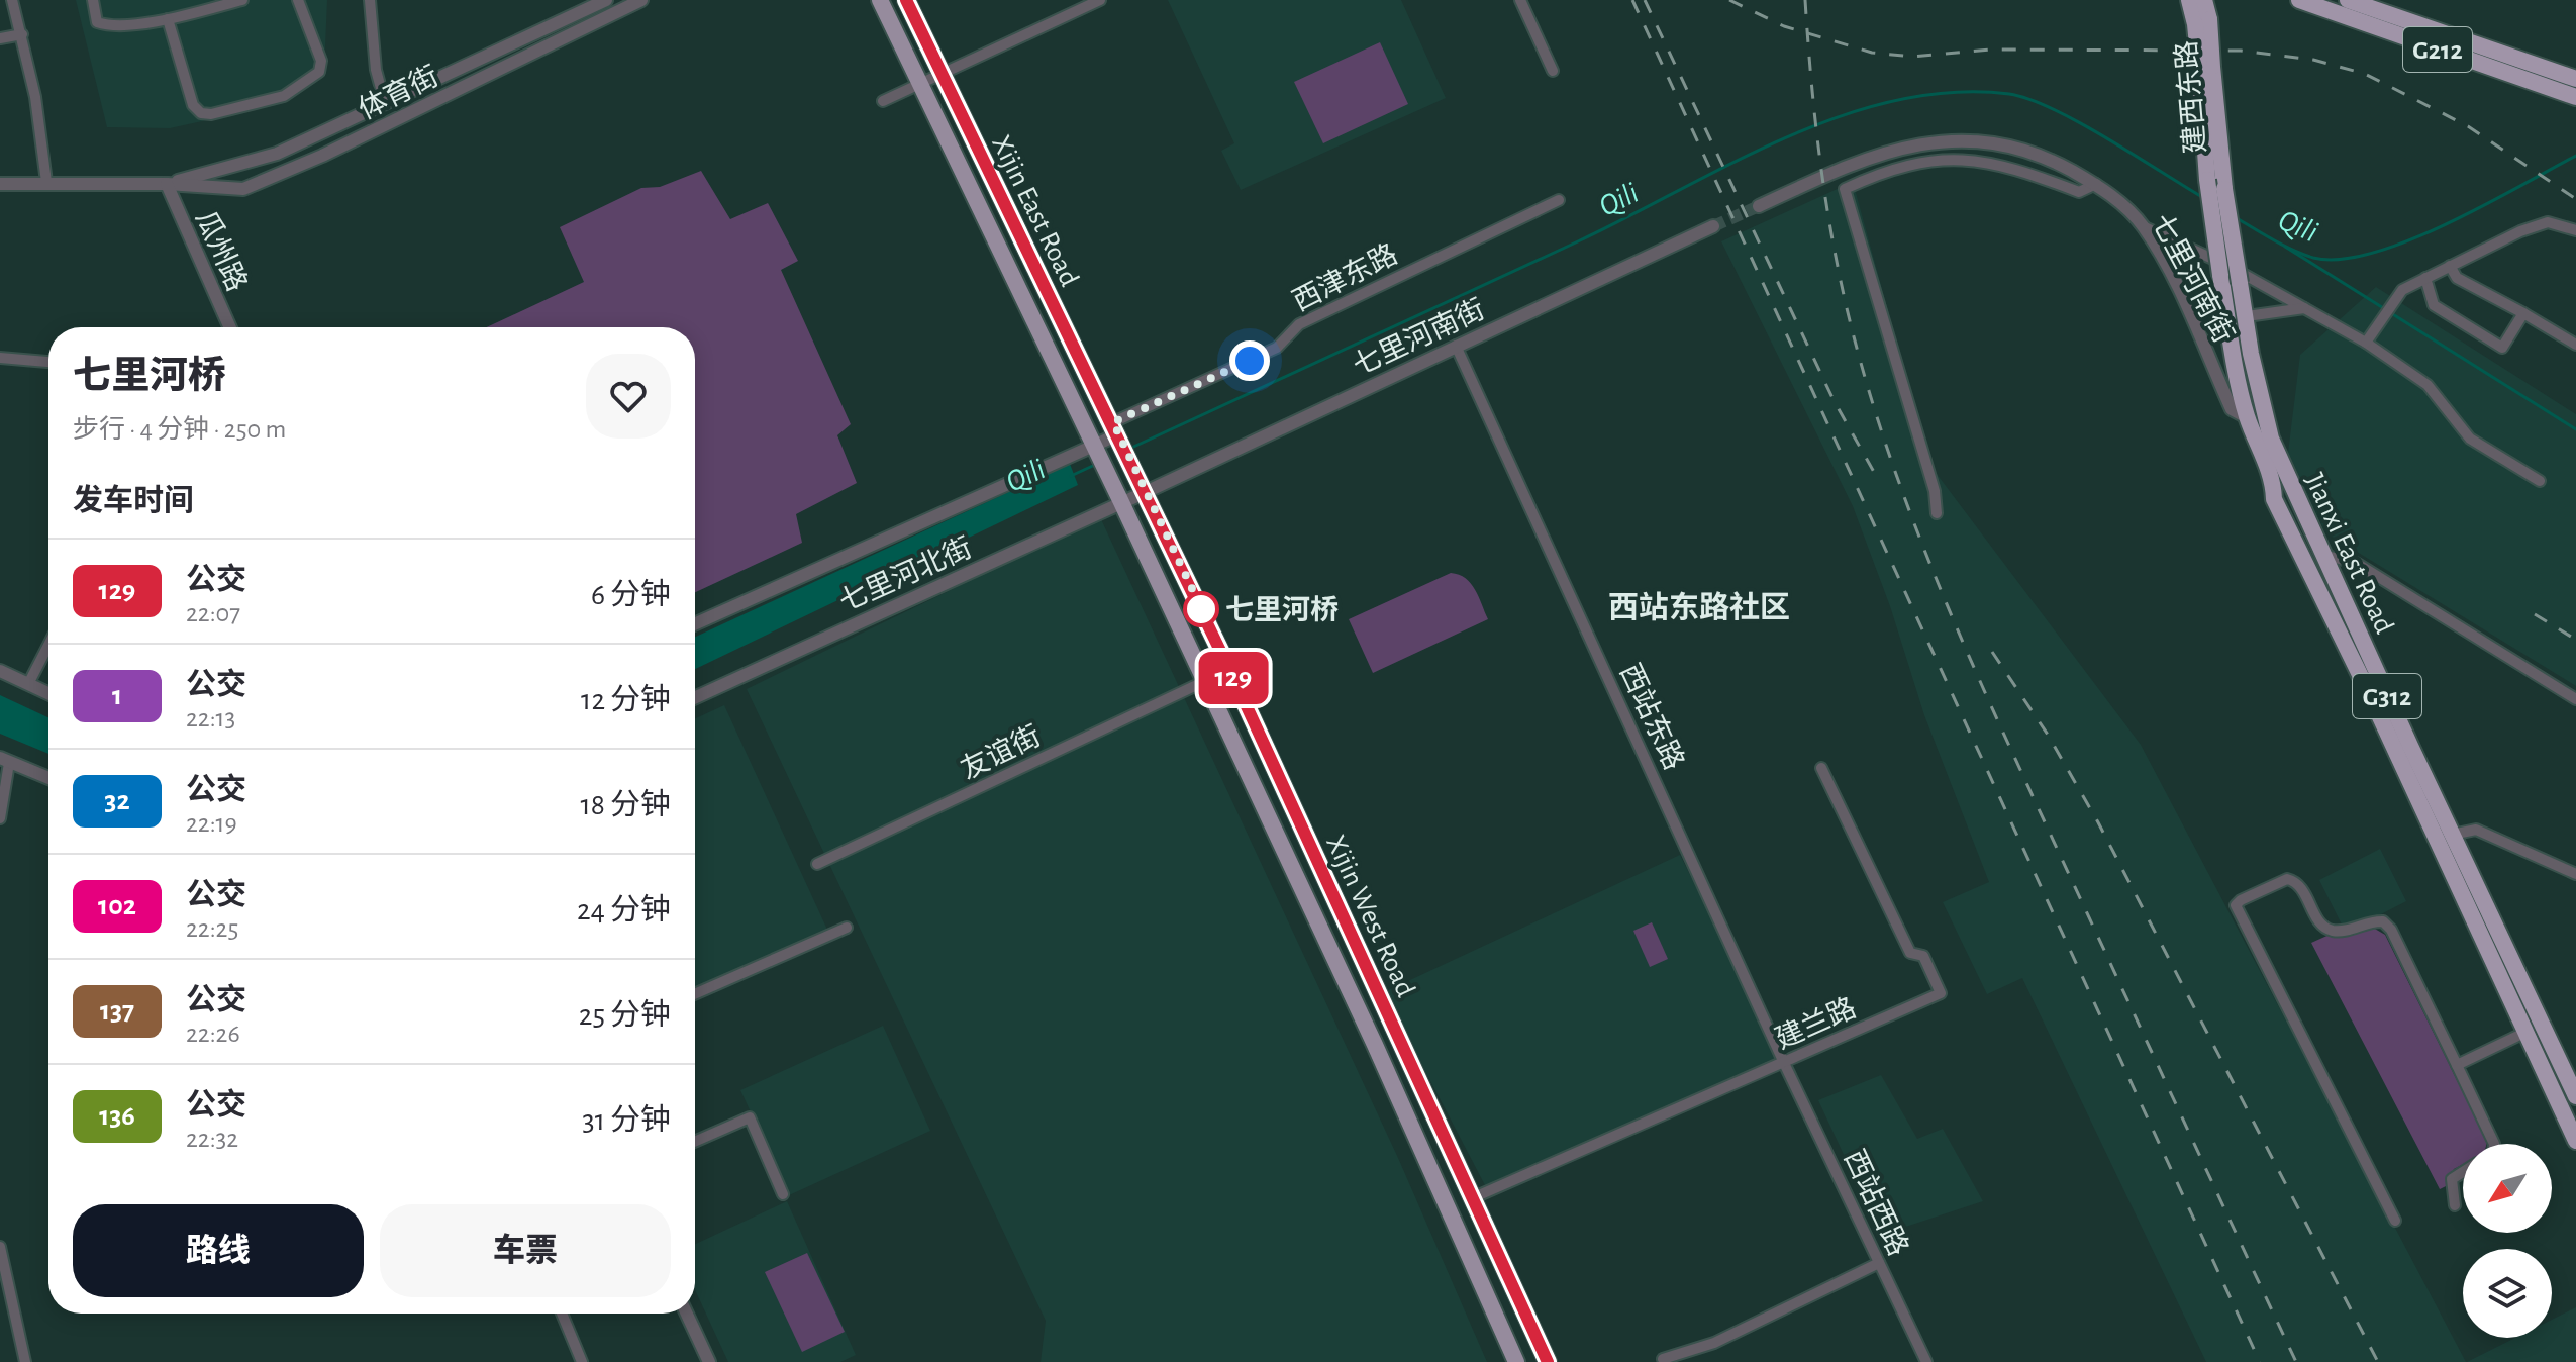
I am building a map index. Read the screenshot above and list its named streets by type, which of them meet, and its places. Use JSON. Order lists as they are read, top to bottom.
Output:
{
  "streets": {
    "highway": [
      "G212",
      "建西东路",
      "Jianxi East Road",
      "G312"
    ],
    "main road": ["Xijin East Road", "Xijin West Road"],
    "street": [
      "体育街",
      "瓜州路",
      "西津东路",
      "七里河南街",
      "七里河北街",
      "西站东路",
      "友谊街",
      "建兰路",
      "西站西路"
    ]
  },
  "crossings": [
    ["体育街", "瓜州路"],
    ["建西东路", "七里河南街"],
    ["建西东路", "Jianxi East Road"],
    ["Xijin East Road", "西津东路"],
    ["Xijin East Road", "七里河北街"],
    ["Xijin East Road", "Xijin West Road"],
    ["西津东路", "七里河北街"],
    ["七里河南街", "Jianxi East Road"],
    ["七里河南街", "七里河北街"],
    ["七里河南街", "西站东路"],
    ["七里河南街", "Xijin West Road"],
    ["七里河北街", "Xijin West Road"],
    ["西站东路", "建兰路"],
    ["西站东路", "西站西路"],
    ["友谊街", "Xijin West Road"],
    ["Xijin West Road", "建兰路"],
    ["建兰路", "西站西路"]
  ],
  "districts": ["西站东路社区"],
  "water": ["Qili"],
  "places": ["七里河桥"],
  "lines": ["bus line 129"],
  "north": "bottom left",
  "page": {
    "on_map": "129",
    "heading": [
      ["七里河桥", "步行 · 4 分钟 · 250 m"],
      "发车时间"
    ],
    "list": [
      {
        "mark": "129",
        "name": "公交",
        "note": "22:07",
        "value": "6 分钟"
      },
      {
        "mark": "1",
        "name": "公交",
        "note": "22:13",
        "value": "12 分钟"
      },
      {
        "mark": "32",
        "name": "公交",
        "note": "22:19",
        "value": "18 分钟"
      },
      {
        "mark": "102",
        "name": "公交",
        "note": "22:25",
        "value": "24 分钟"
      },
      {
        "mark": "137",
        "name": "公交",
        "note": "22:26",
        "value": "25 分钟"
      },
      {
        "mark": "136",
        "name": "公交",
        "note": "22:32",
        "value": "31 分钟"
      }
    ],
    "buttons": ["路线", "车票"]
  }
}
